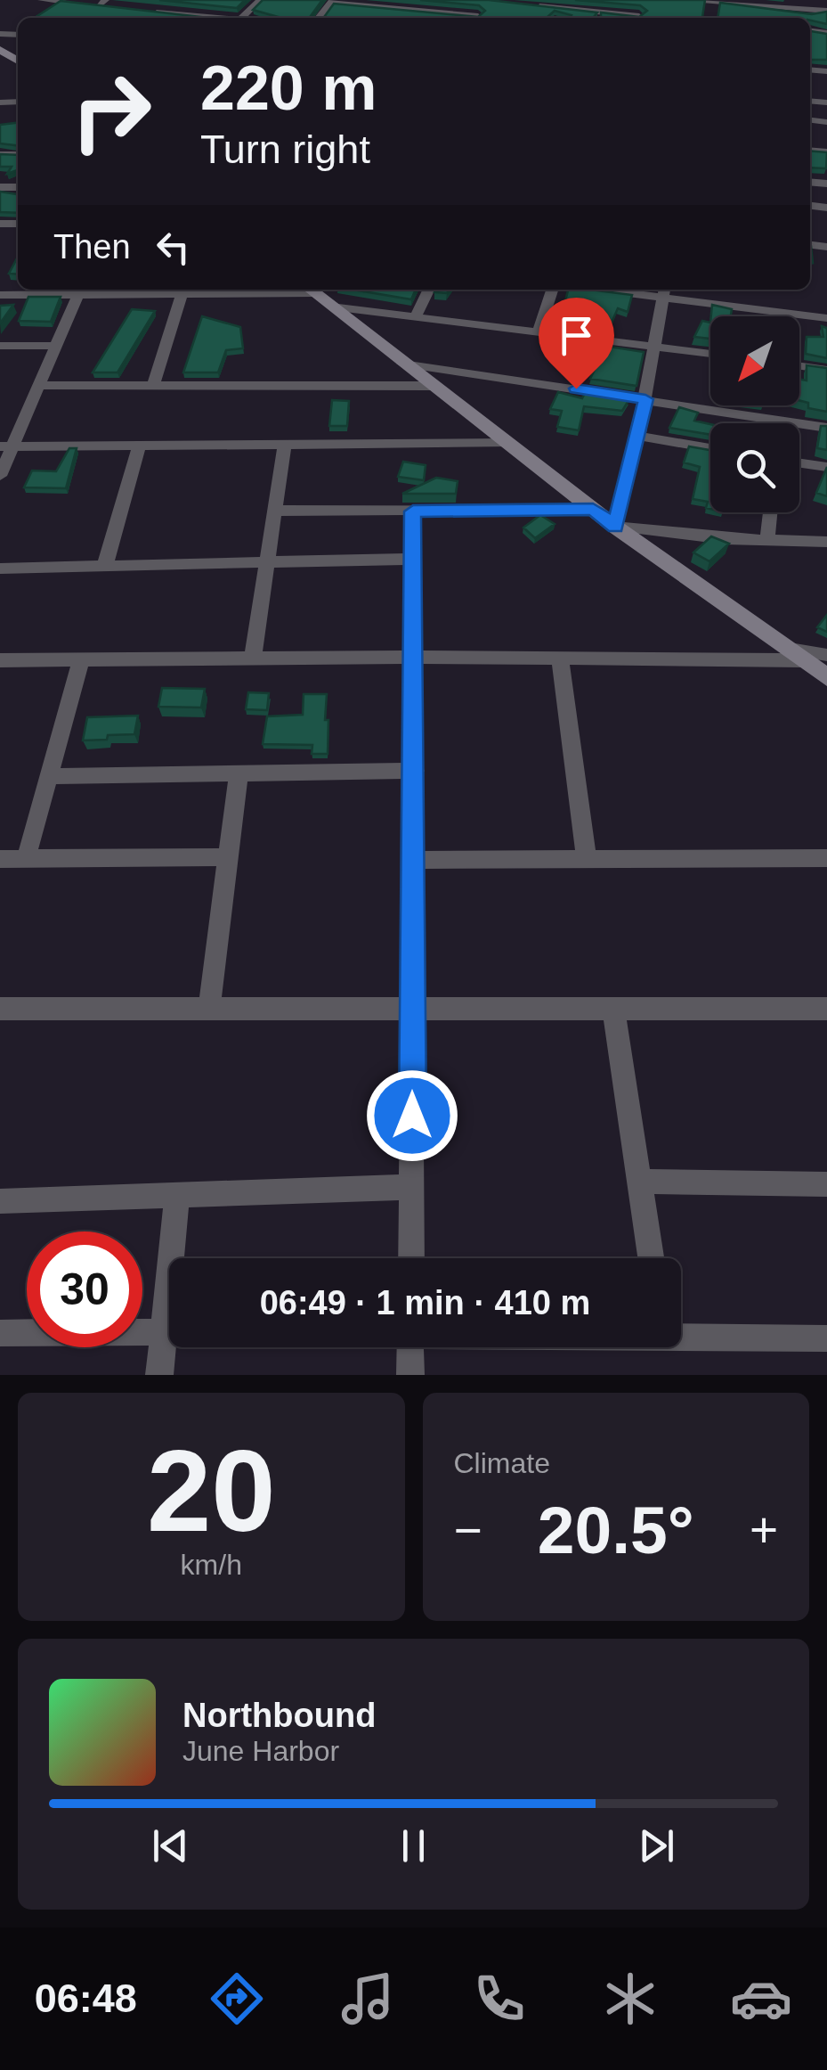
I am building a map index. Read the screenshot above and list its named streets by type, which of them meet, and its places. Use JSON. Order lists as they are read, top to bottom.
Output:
{
  "north": "bottom left",
  "page": {
    "turn": ["220 m", "Turn right"],
    "then": "Then",
    "limit": "30",
    "trip": "06:49 · 1 min · 410 m",
    "tile": [
      ["20", "km/h"],
      "Climate"
    ],
    "heat": ["−", "20.5°", "+"],
    "song": ["Northbound", "June Harbor"],
    "tabs": "06:48"
  }
}
